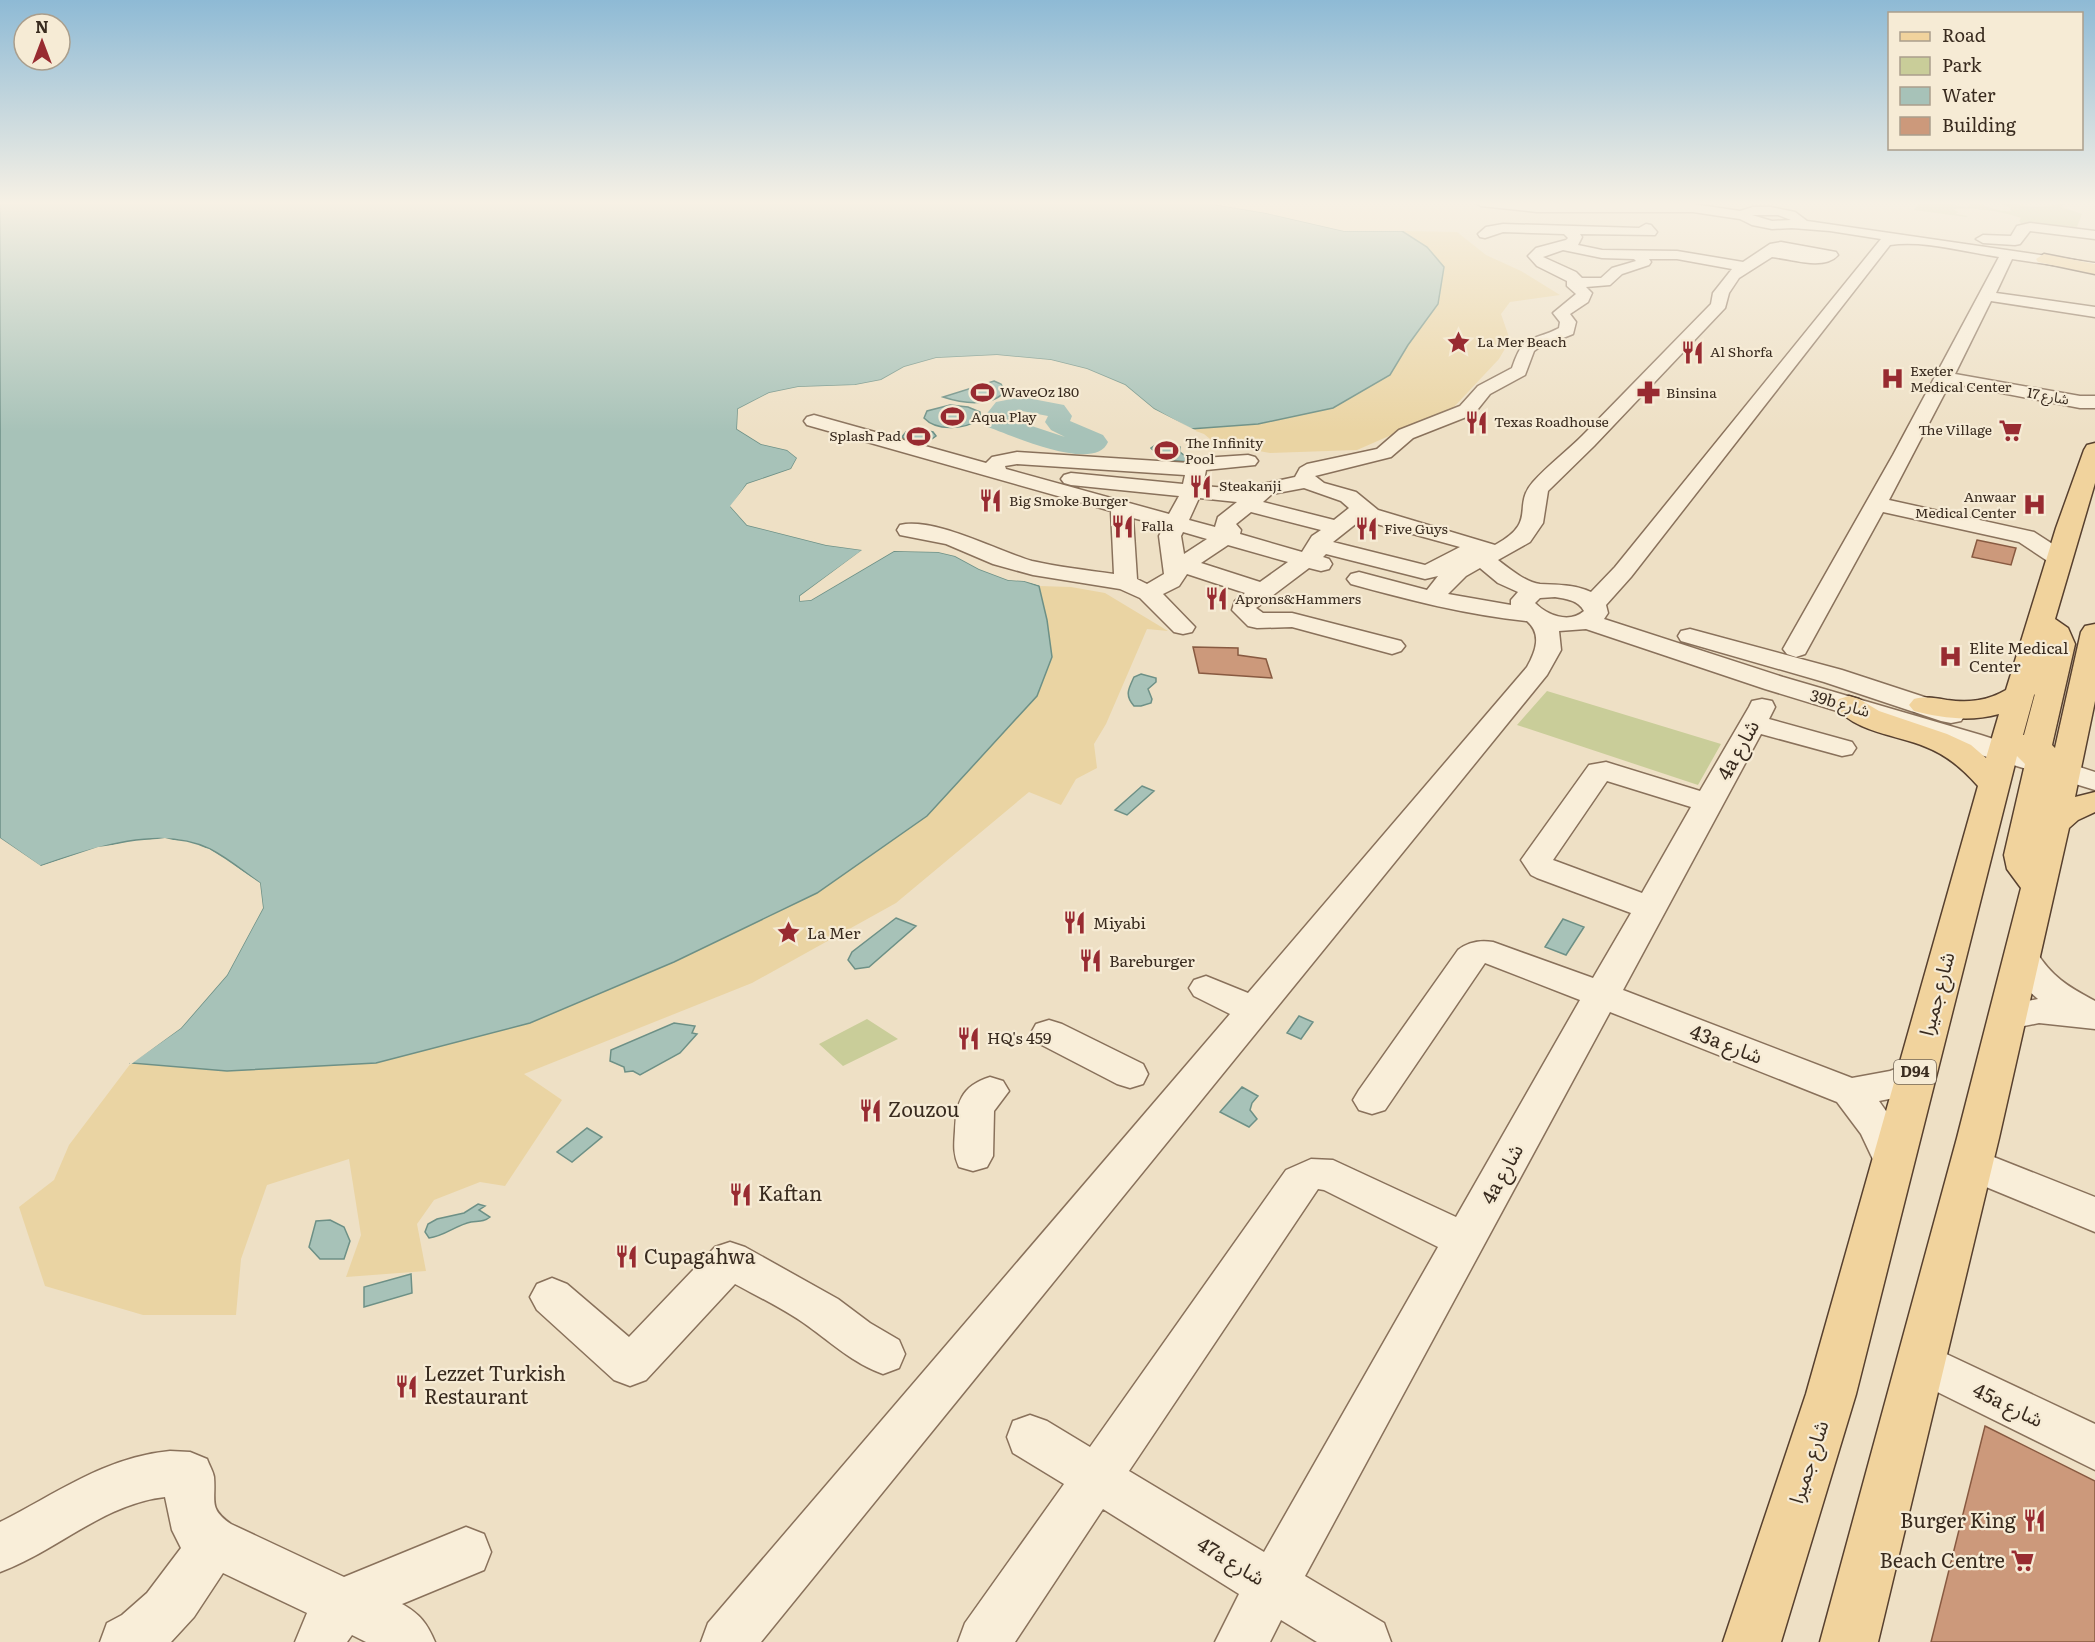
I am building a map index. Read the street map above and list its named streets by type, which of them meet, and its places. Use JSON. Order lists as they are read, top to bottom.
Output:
{
  "streets": {
    "main road": ["شارع جميرا", "D94"],
    "street": [
      "شارع 17",
      "39b شارع",
      "4a شارع",
      "43a شارع",
      "45a شارع",
      "47a شارع"
    ]
  },
  "crossings": [
    ["39b شارع", "شارع جميرا"],
    ["4a شارع", "43a شارع"],
    ["4a شارع", "47a شارع"],
    ["شارع جميرا", "43a شارع"],
    ["شارع جميرا", "45a شارع"]
  ],
  "places": {
    "place": ["La Mer Beach", "La Mer"],
    "restaurant": [
      "Al Shorfa",
      "Texas Roadhouse",
      "Steakanji",
      "Big Smoke Burger",
      "Falla",
      "Five Guys",
      "Aprons&Hammers",
      "Miyabi",
      "Bareburger",
      "HQ's 459",
      "Zouzou",
      "Kaftan",
      "Cupagahwa",
      "Lezzet Turkish Restaurant",
      "Burger King"
    ],
    "hospital": ["Exeter Medical Center", "Anwaar Medical Center", "Elite Medical Center"],
    "sports": [
      "WaveOz 180",
      "Aqua Play",
      "Splash Pad",
      "The Infinity Pool"
    ],
    "pharmacy": ["Binsina"],
    "supermarket": ["The Village", "Beach Centre"]
  },
  "legend": [
    "Road",
    "Park",
    "Water",
    "Building"
  ],
  "north": "top"
}
